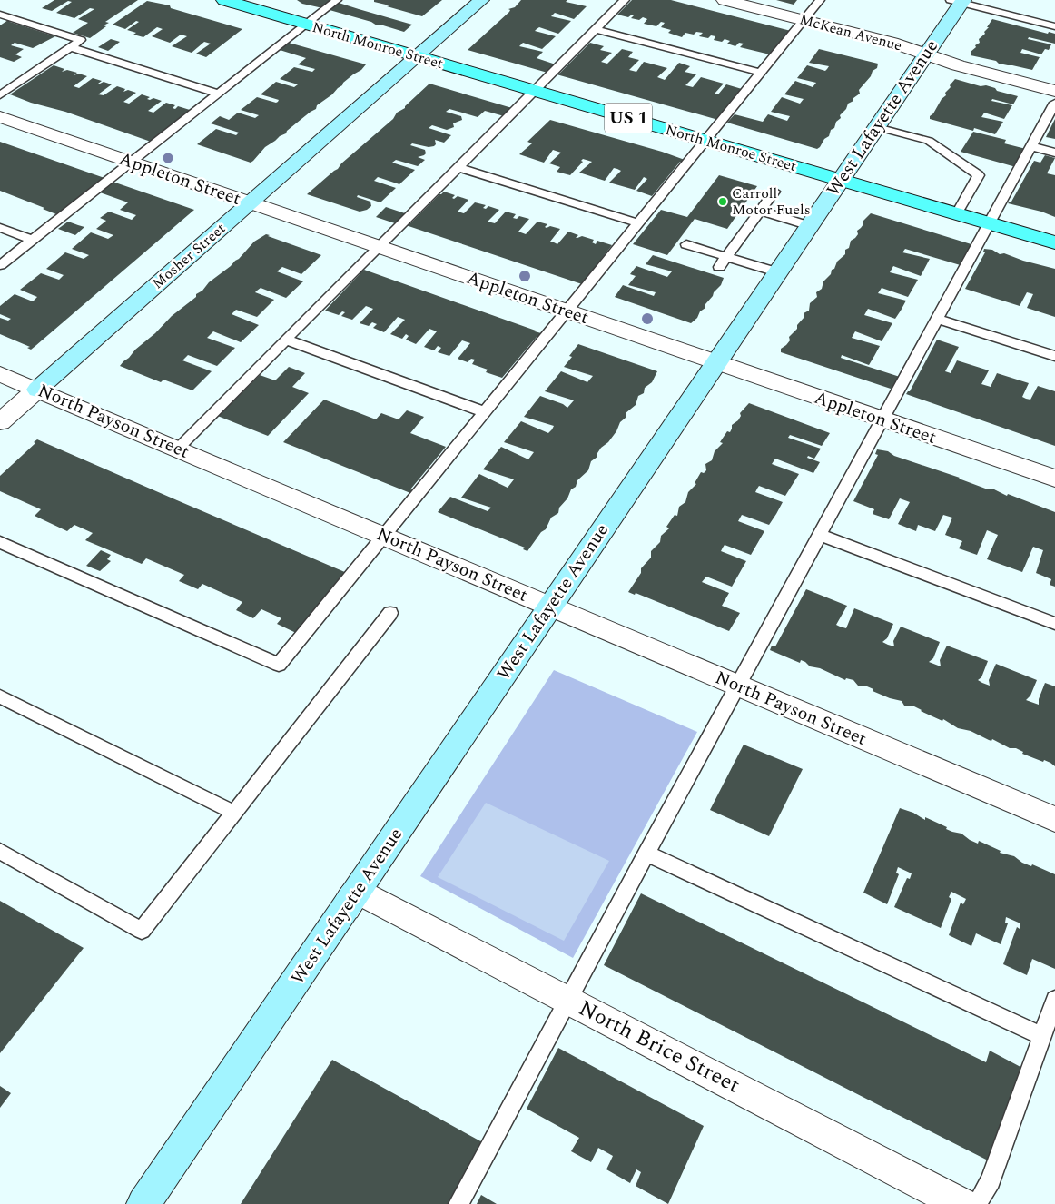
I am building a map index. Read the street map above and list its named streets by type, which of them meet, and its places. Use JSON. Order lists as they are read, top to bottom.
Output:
{
  "streets": {
    "main road": [
      "North Monroe Street",
      "US 1",
      "West Lafayette Avenue",
      "Mosher Street"
    ],
    "street": [
      "McKean Avenue",
      "Appleton Street",
      "North Payson Street",
      "North Brice Street"
    ]
  },
  "crossings": [
    ["McKean Avenue", "West Lafayette Avenue"],
    ["North Monroe Street", "West Lafayette Avenue"],
    ["North Monroe Street", "Mosher Street"],
    ["West Lafayette Avenue", "Appleton Street"],
    ["West Lafayette Avenue", "North Payson Street"],
    ["West Lafayette Avenue", "North Brice Street"],
    ["Appleton Street", "Mosher Street"],
    ["Mosher Street", "North Payson Street"]
  ],
  "places": ["Carroll Motor Fuels"]
}
